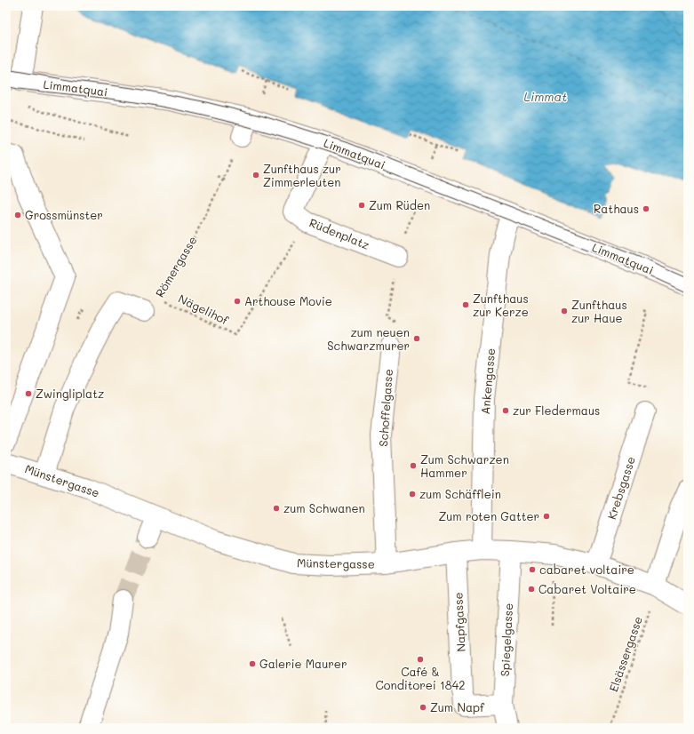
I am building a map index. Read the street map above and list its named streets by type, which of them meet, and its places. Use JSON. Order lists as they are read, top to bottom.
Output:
{
  "streets": {
    "street": [
      "Limmatquai",
      "Rüdenplatz",
      "Ankengasse",
      "Schoffelgasse",
      "Münstergasse",
      "Krebsgasse",
      "Napfgasse",
      "Spiegelgasse"
    ],
    "path": ["Römergasse", "Nägelihof", "Elsässergasse"]
  },
  "crossings": [
    ["Limmatquai", "Rüdenplatz"],
    ["Limmatquai", "Ankengasse"],
    ["Rüdenplatz", "Nägelihof"],
    ["Römergasse", "Nägelihof"],
    ["Ankengasse", "Münstergasse"],
    ["Schoffelgasse", "Münstergasse"],
    ["Münstergasse", "Krebsgasse"],
    ["Münstergasse", "Napfgasse"],
    ["Münstergasse", "Spiegelgasse"],
    ["Münstergasse", "Elsässergasse"],
    ["Napfgasse", "Spiegelgasse"]
  ],
  "water": ["Limmat"],
  "places": [
    "Zunfthaus zur Zimmerleuten",
    "Zum Rüden",
    "Rathaus",
    "Grossmünster",
    "Arthouse Movie",
    "Zunfthaus zur Kerze",
    "Zunfthaus zur Haue",
    "zum neuen Schwarzmurer",
    "Zwingliplatz",
    "zur Fledermaus",
    "Zum Schwarzen Hammer",
    "zum Schäfflein",
    "zum Schwanen",
    "Zum roten Gatter",
    "cabaret voltaire",
    "Cabaret Voltaire",
    "Café & Conditorei 1842",
    "Galerie Maurer",
    "Zum Napf"
  ]
}
